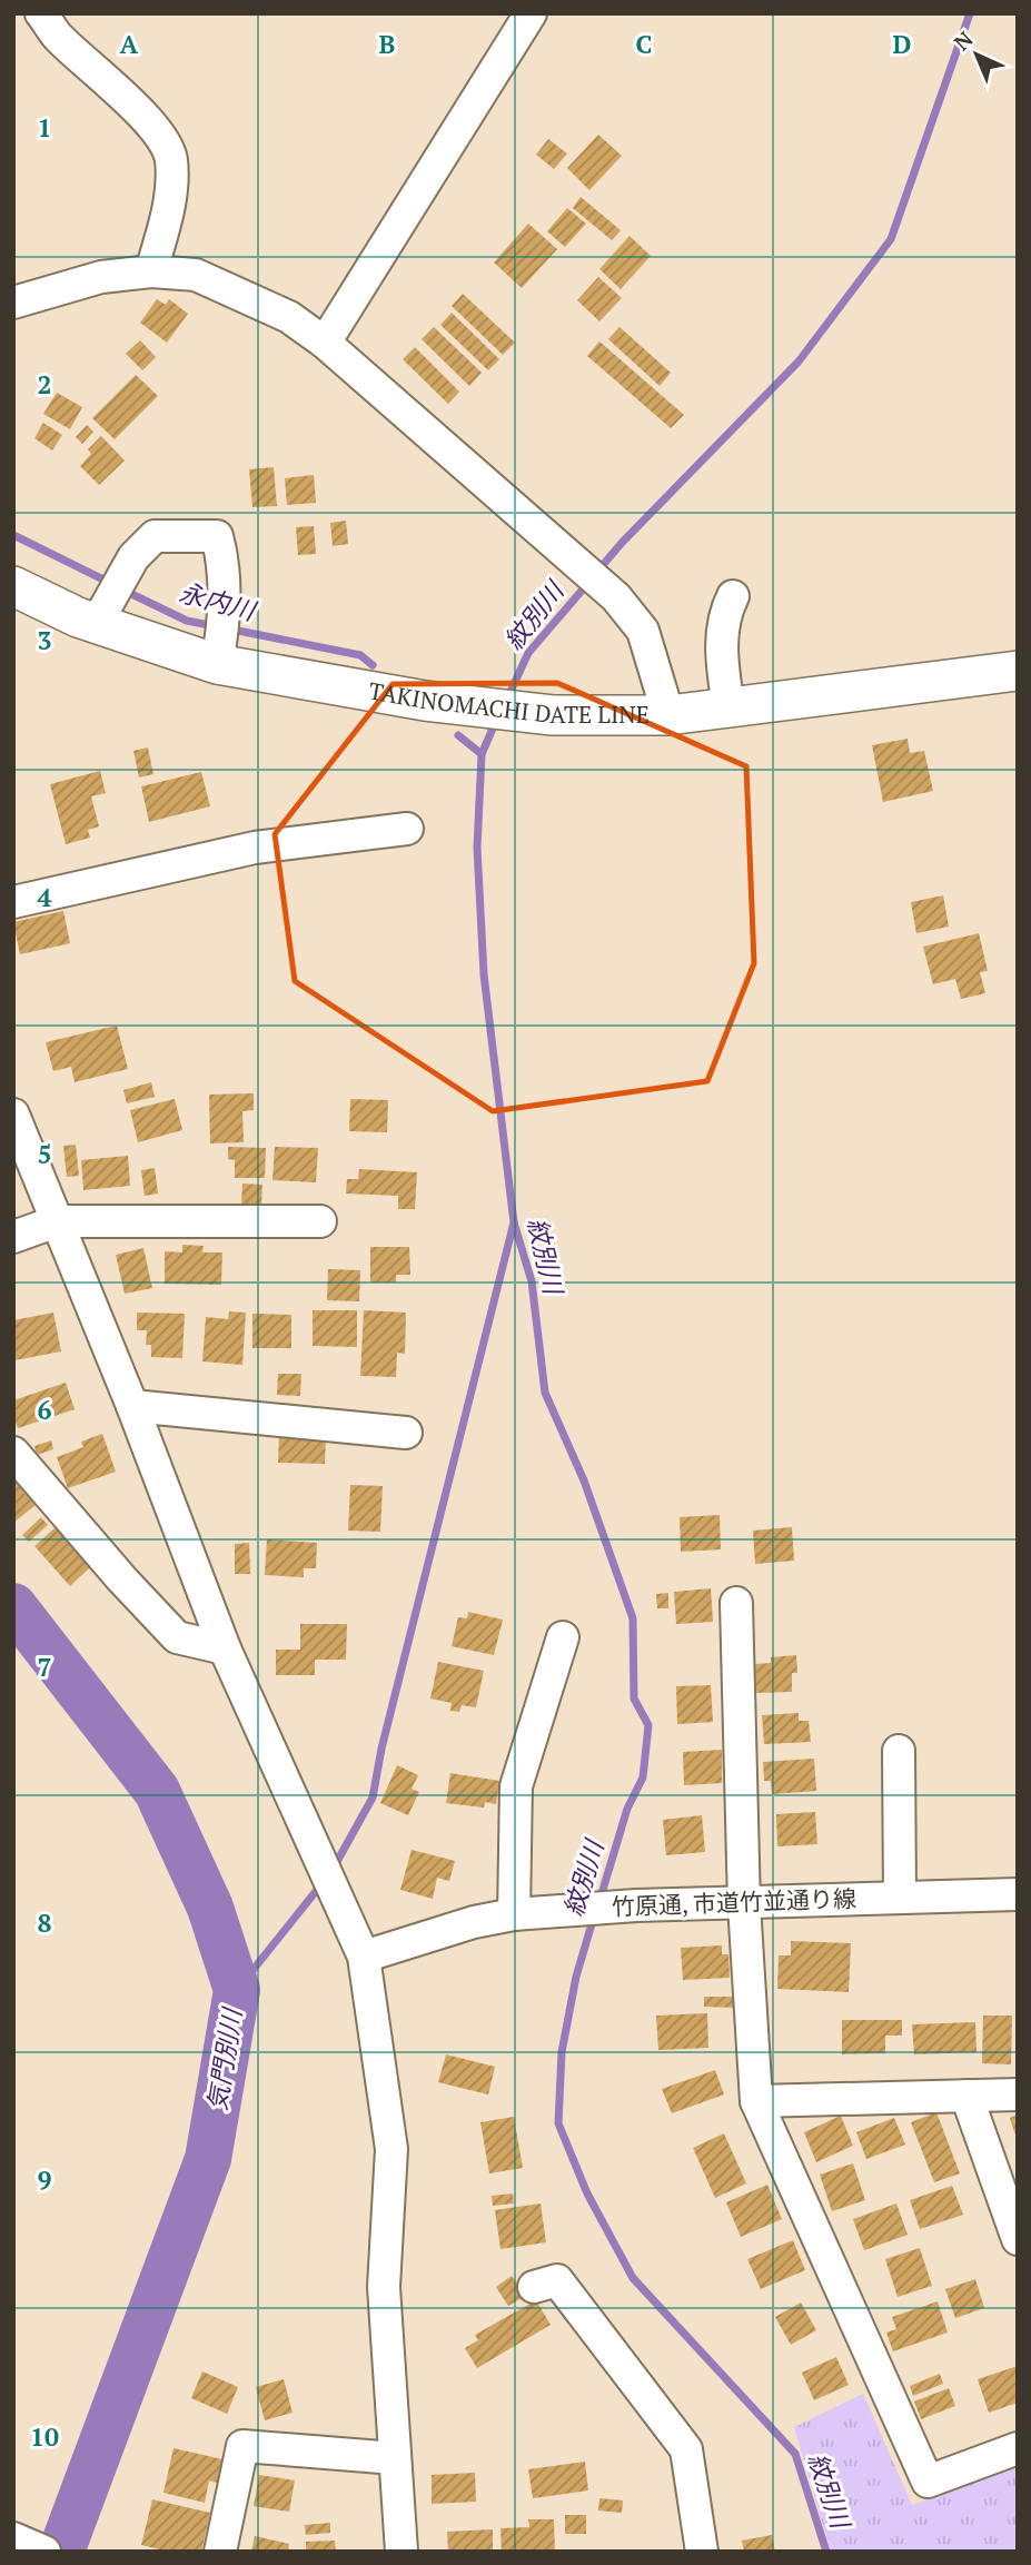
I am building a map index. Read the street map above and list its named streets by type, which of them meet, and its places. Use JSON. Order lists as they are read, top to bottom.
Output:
{
  "streets": {
    "main road": ["TAKINOMACHI DATE LINE"],
    "street": ["竹原通, 市道竹並通り線"]
  },
  "water": ["永内川", "紋別川", "気門別川"],
  "north": "top left",
  "grid": {
    "columns": [
      "A",
      "B",
      "C",
      "D"
    ],
    "rows": [
      "1",
      "2",
      "3",
      "4",
      "5",
      "6",
      "7",
      "8",
      "9",
      "10"
    ]
  }
}
